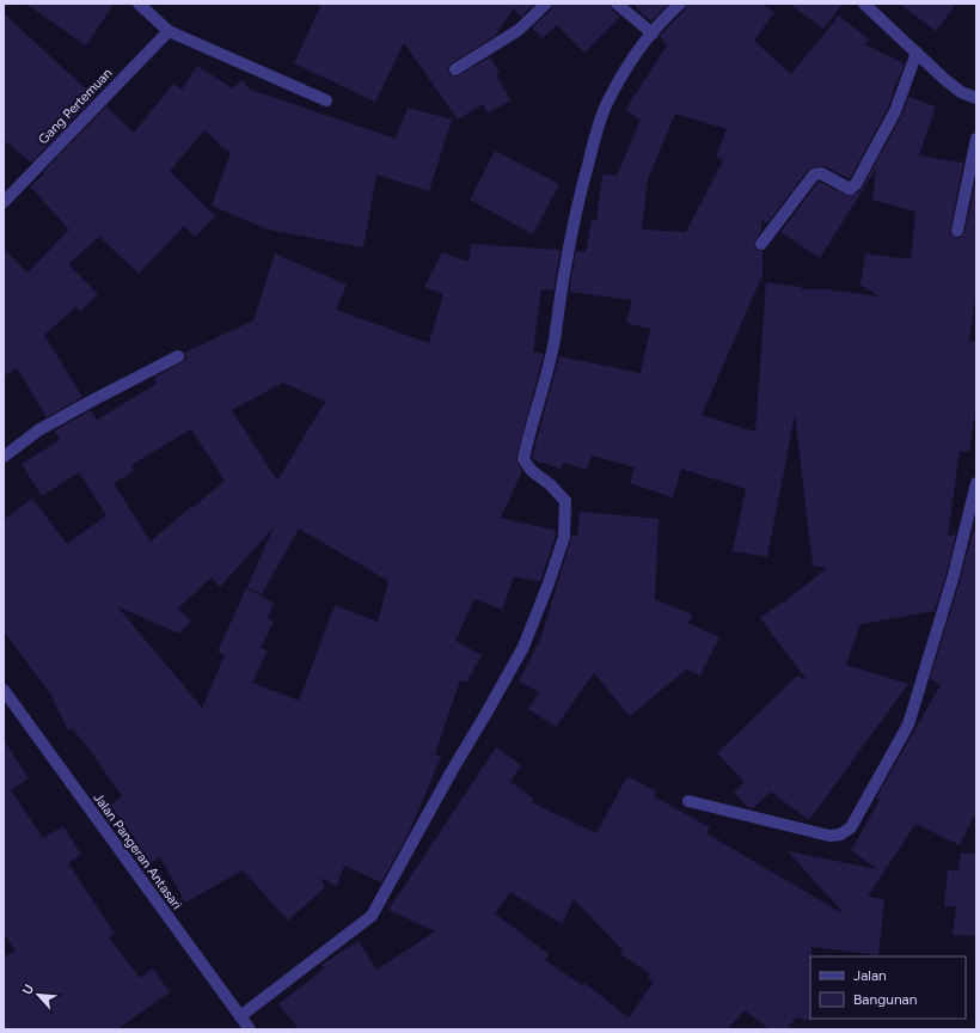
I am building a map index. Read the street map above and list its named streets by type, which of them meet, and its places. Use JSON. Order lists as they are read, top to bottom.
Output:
{
  "streets": {
    "street": ["Gang Pertemuan", "Jalan Pangeran Antasari"]
  },
  "legend": ["Jalan", "Bangunan"],
  "north": "top left"
}
